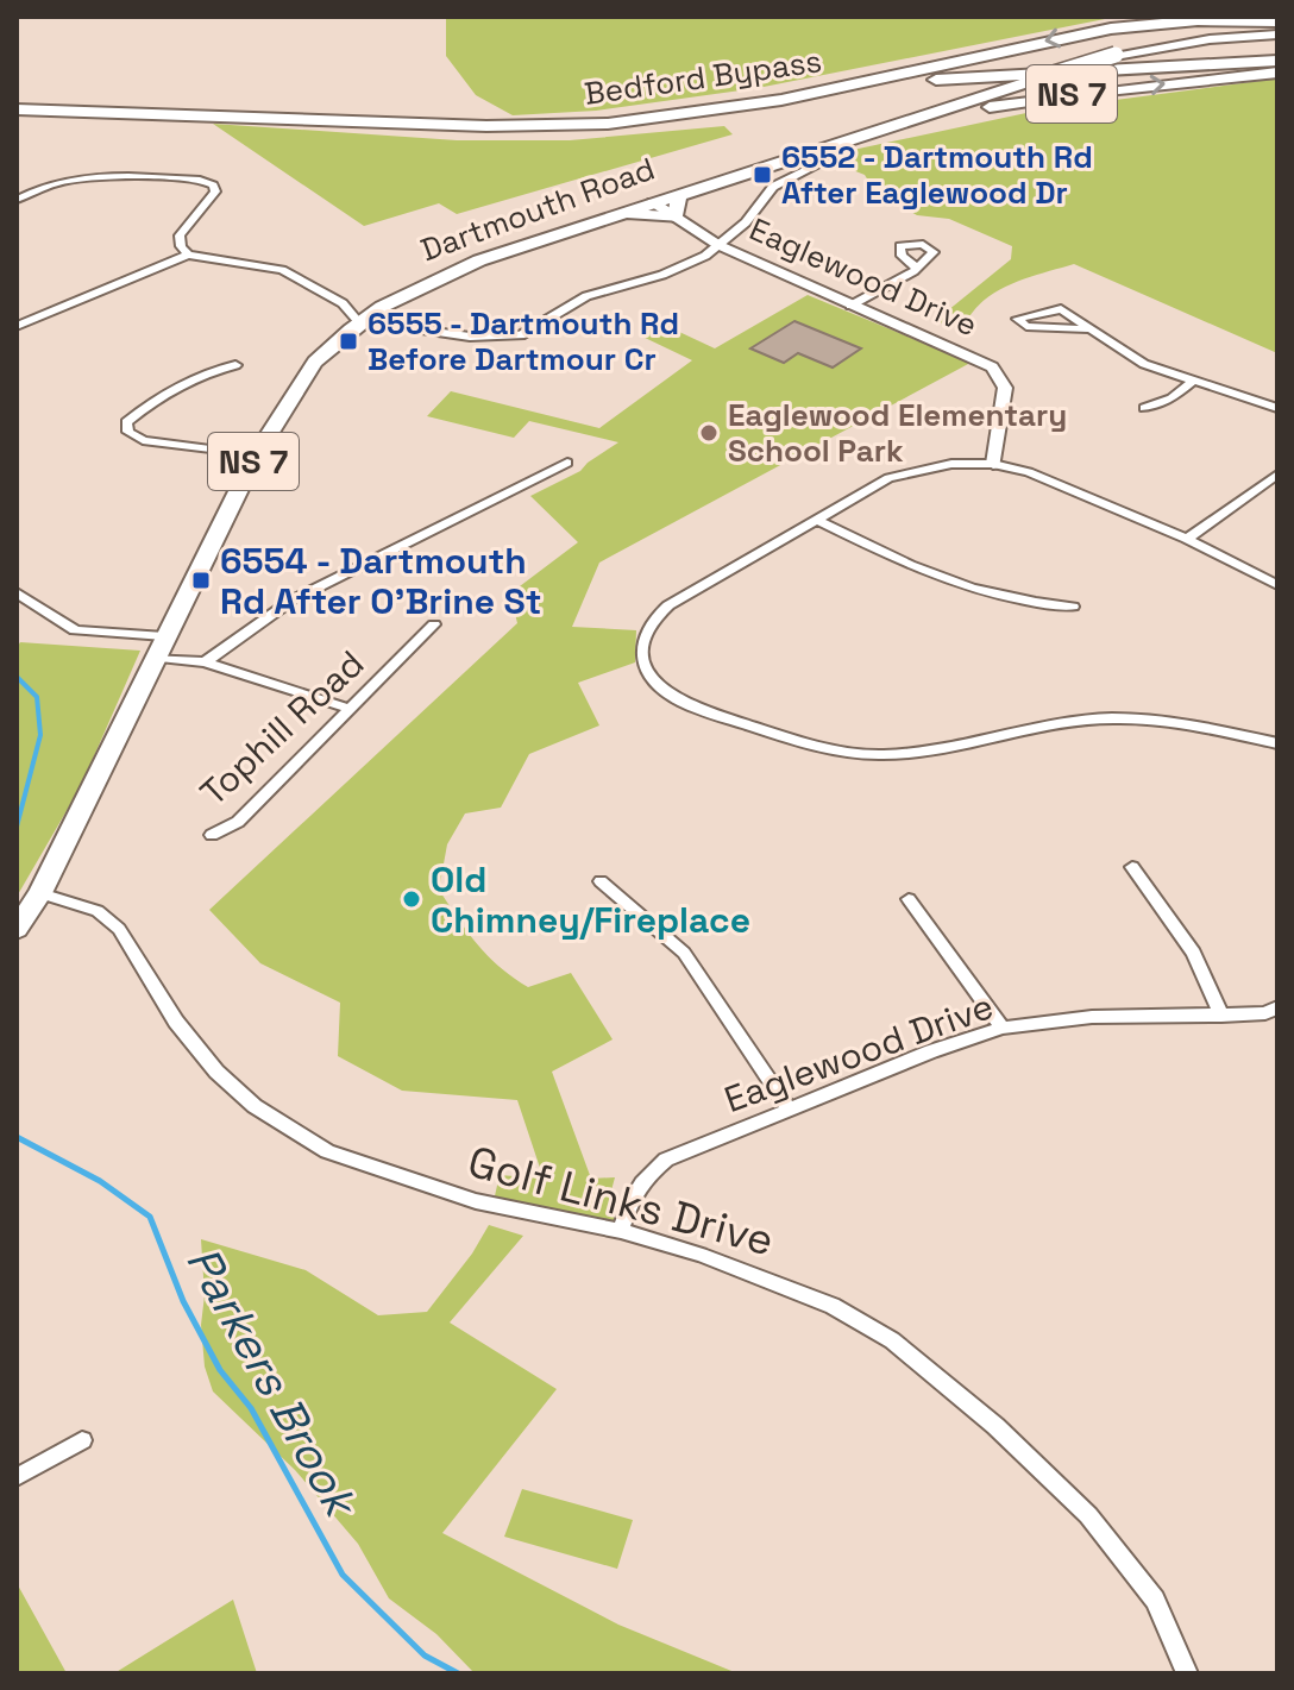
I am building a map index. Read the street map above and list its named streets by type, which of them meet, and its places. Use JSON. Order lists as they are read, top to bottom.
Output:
{
  "streets": {
    "highway": ["Bedford Bypass"],
    "main road": ["NS 7", "Dartmouth Road"],
    "street": ["Eaglewood Drive", "Tophill Road", "Golf Links Drive"]
  },
  "crossings": [
    ["Dartmouth Road", "Eaglewood Drive"],
    ["Dartmouth Road", "Golf Links Drive"],
    ["Eaglewood Drive", "Golf Links Drive"]
  ],
  "water": ["Parkers Brook"],
  "places": {
    "transit": ["6552 - Dartmouth Rd After Eaglewood Dr", "6555 - Dartmouth Rd Before Dartmour Cr", "6554 - Dartmouth Rd After O'Brine St"],
    "other": ["Eaglewood Elementary School Park", "Old Chimney/Fireplace"]
  }
}
